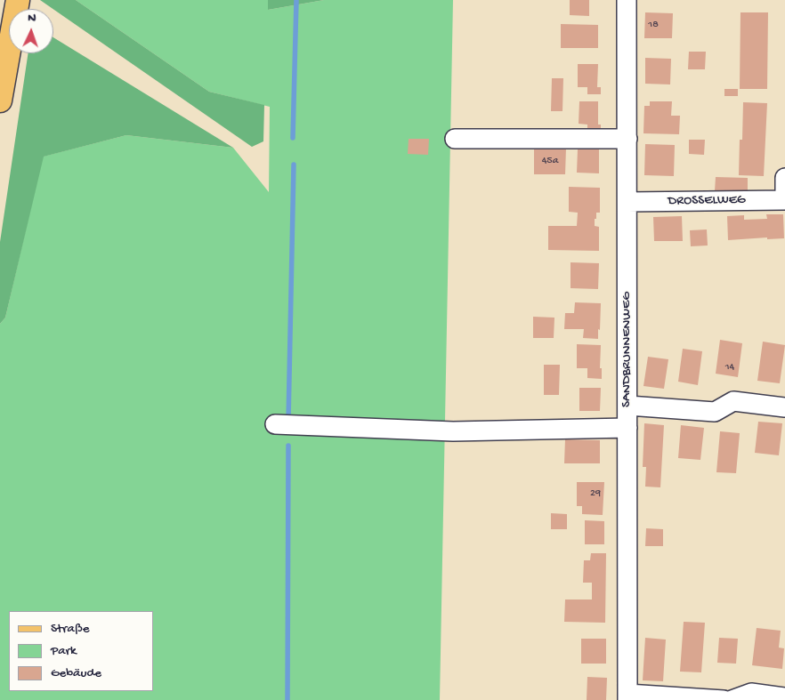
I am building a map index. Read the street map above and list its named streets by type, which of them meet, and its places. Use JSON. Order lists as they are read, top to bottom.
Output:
{
  "streets": {
    "street": ["DROSSELWEG", "SANDBRUNNENWEG"]
  },
  "crossings": [
    ["DROSSELWEG", "SANDBRUNNENWEG"]
  ],
  "house_numbers": [
    "18",
    "45a",
    "14",
    "29"
  ],
  "legend": ["Straße", "Park", "Gebäude"],
  "north": "top"
}
